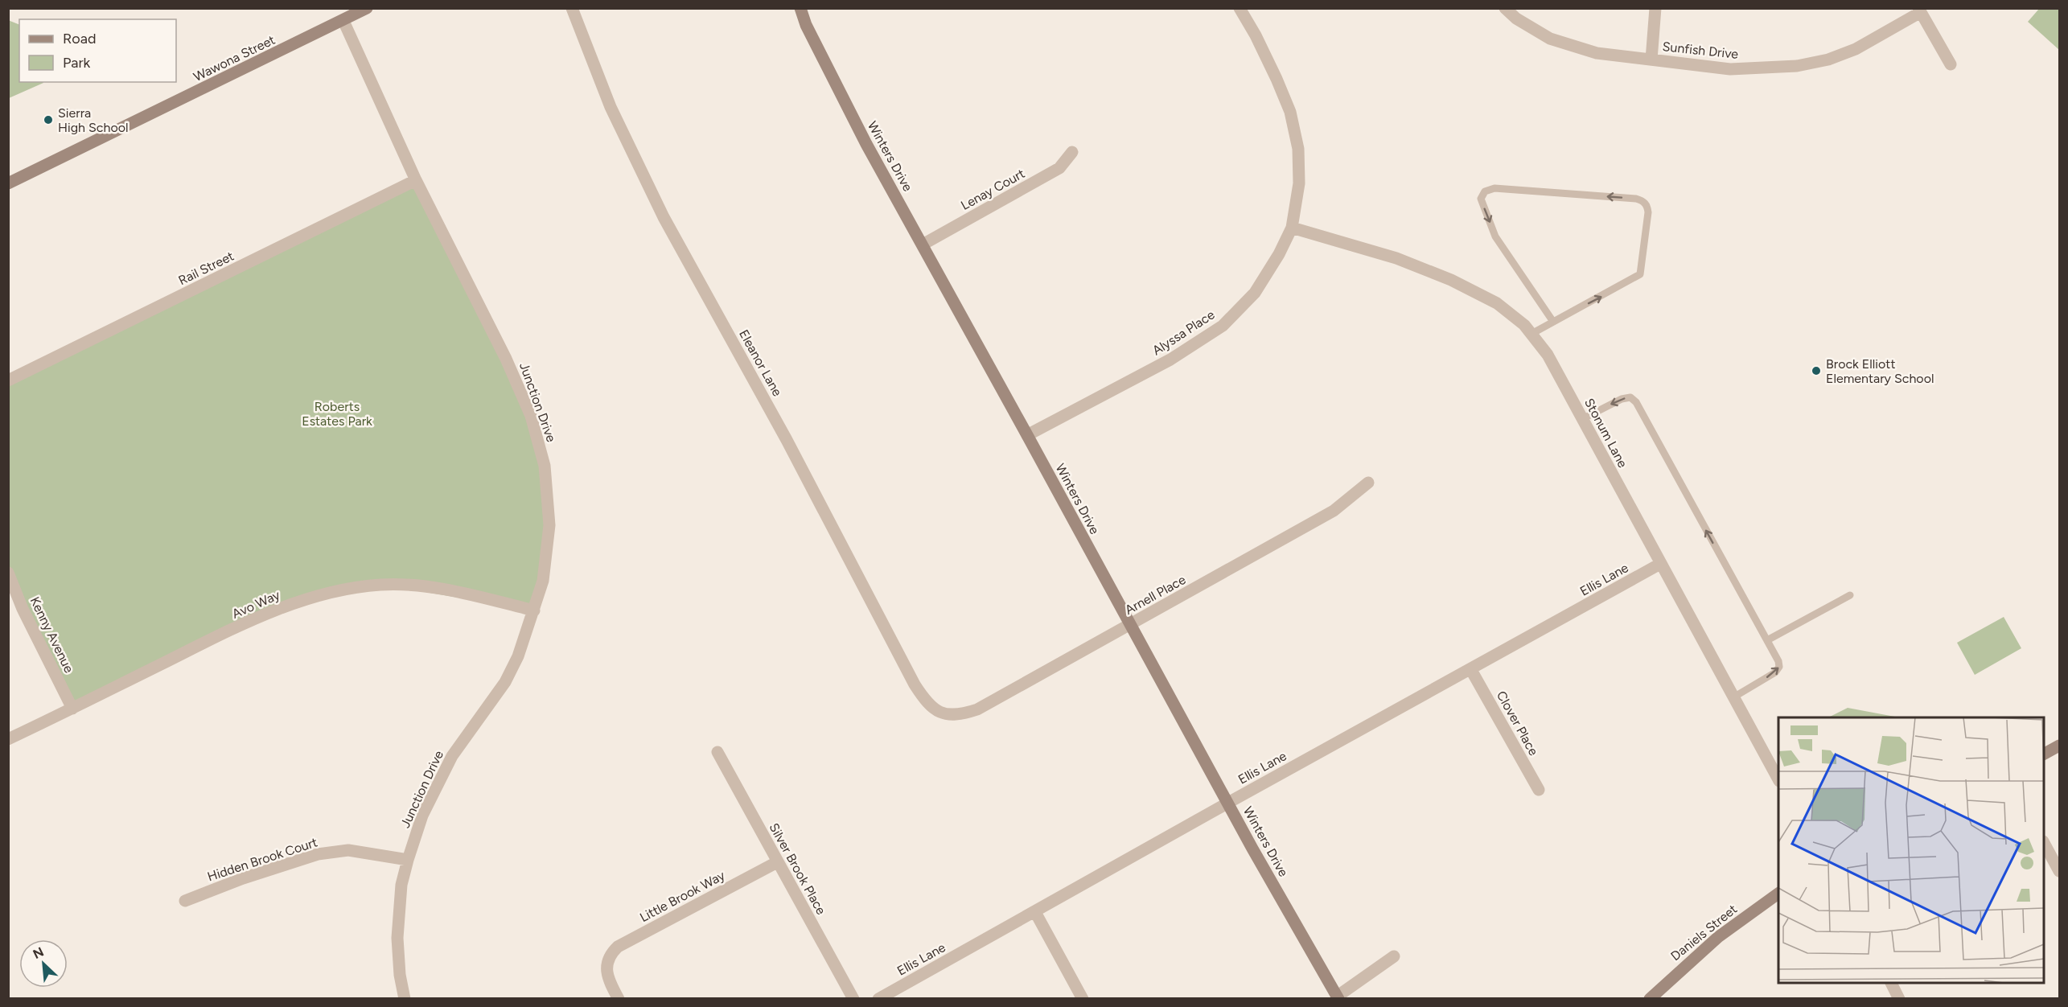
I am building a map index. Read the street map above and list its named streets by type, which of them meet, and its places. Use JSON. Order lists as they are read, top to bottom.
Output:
{
  "streets": {
    "street": [
      "Sunfish Drive",
      "Wawona Street",
      "Winters Drive",
      "Lenay Court",
      "Rail Street",
      "Alyssa Place",
      "Eleanor Lane",
      "Junction Drive",
      "Stonum Lane",
      "Ellis Lane",
      "Arnell Place",
      "Avo Way",
      "Kenny Avenue",
      "Clover Place",
      "Hidden Brook Court",
      "Silver Brook Place",
      "Little Brook Way",
      "Daniels Street"
    ]
  },
  "crossings": [
    ["Wawona Street", "Junction Drive"],
    ["Winters Drive", "Lenay Court"],
    ["Winters Drive", "Alyssa Place"],
    ["Winters Drive", "Ellis Lane"],
    ["Winters Drive", "Arnell Place"],
    ["Rail Street", "Junction Drive"],
    ["Alyssa Place", "Stonum Lane"],
    ["Eleanor Lane", "Arnell Place"],
    ["Junction Drive", "Avo Way"],
    ["Junction Drive", "Hidden Brook Court"],
    ["Stonum Lane", "Ellis Lane"],
    ["Ellis Lane", "Clover Place"],
    ["Avo Way", "Kenny Avenue"],
    ["Silver Brook Place", "Little Brook Way"]
  ],
  "parks": ["Roberts Estates Park"],
  "places": ["Sierra High School", "Brock Elliott Elementary School"],
  "legend": ["Road", "Park"],
  "north": "top left"
}
